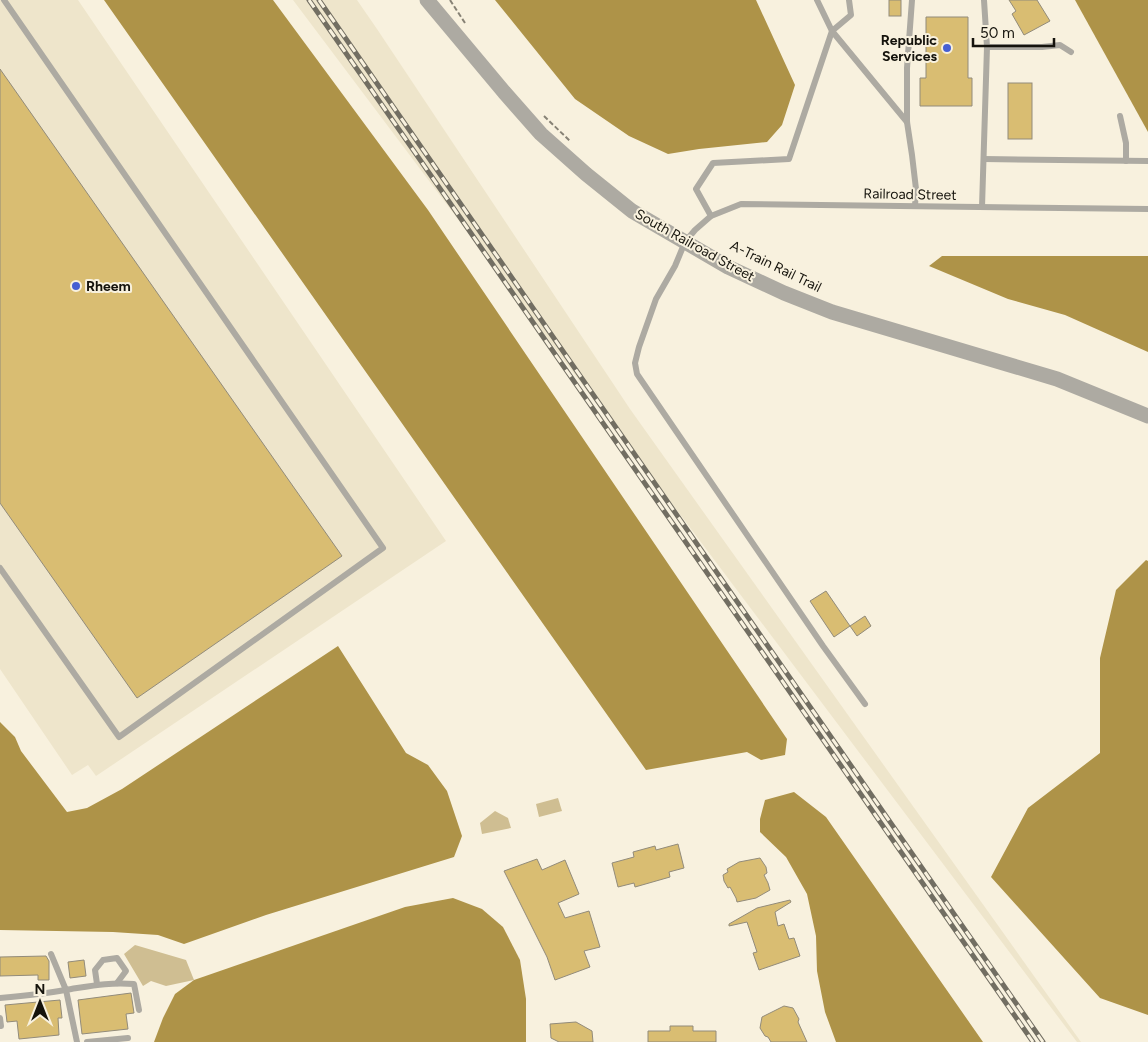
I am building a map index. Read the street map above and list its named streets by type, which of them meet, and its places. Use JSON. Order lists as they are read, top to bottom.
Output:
{
  "streets": {
    "street": ["South Railroad Street"],
    "lane": ["Railroad Street"]
  },
  "crossings": [
    ["Railroad Street", "South Railroad Street"]
  ],
  "places": ["Republic Services", "Rheem"],
  "scale_bar": "50 m",
  "north": "top"
}
